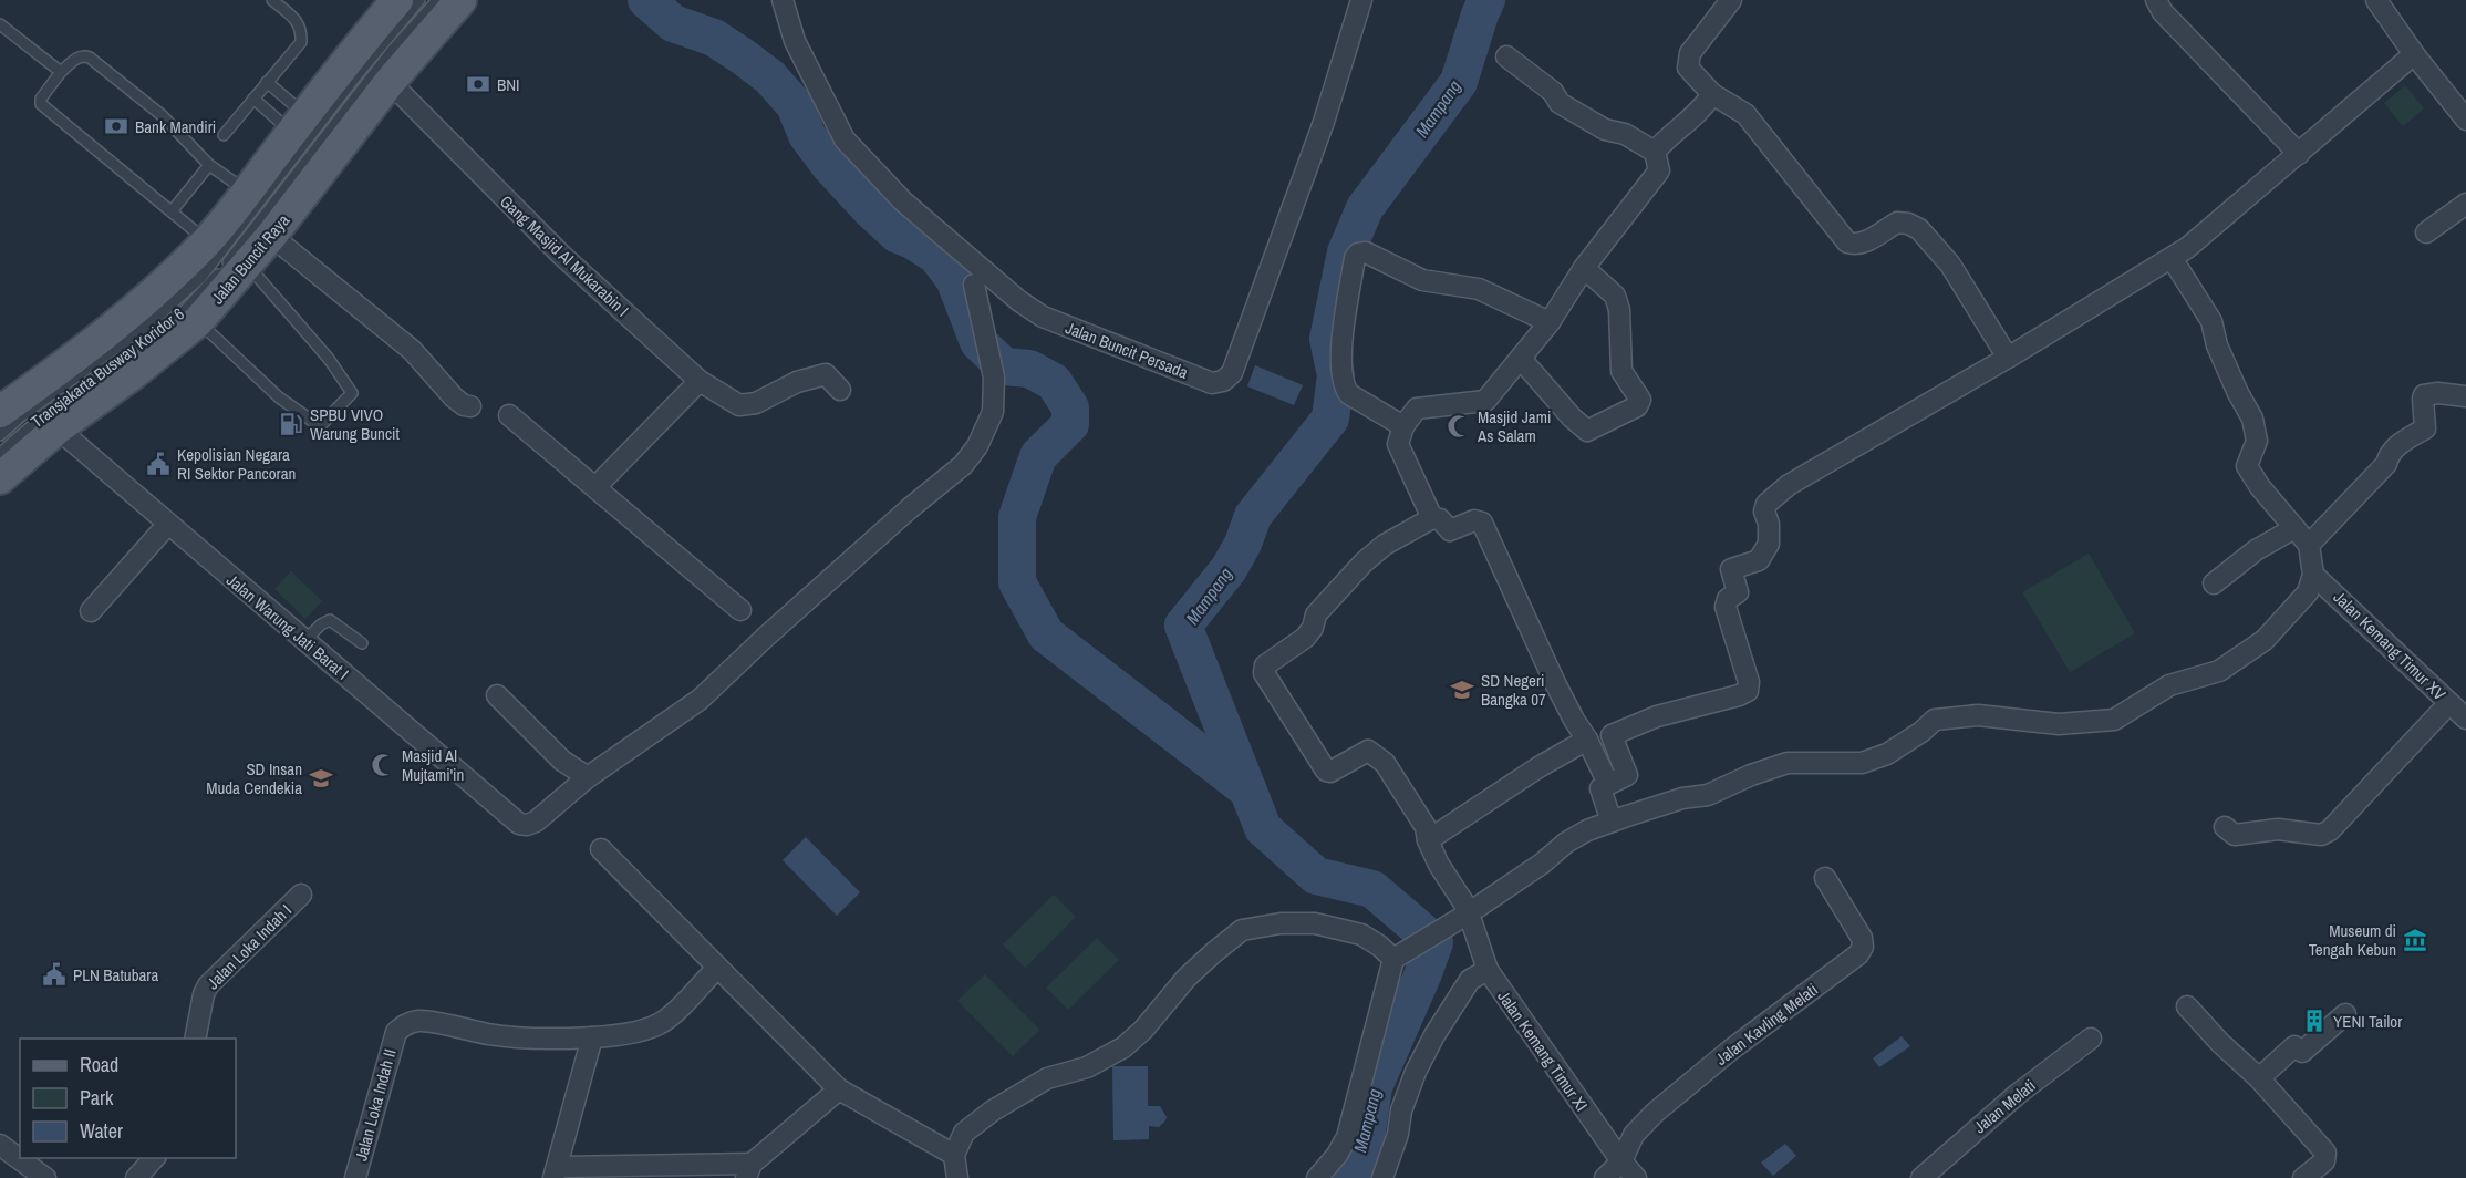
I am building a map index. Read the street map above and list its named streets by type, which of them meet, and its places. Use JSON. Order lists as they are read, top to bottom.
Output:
{
  "streets": {
    "main road": ["Jalan Buncit Raya"],
    "street": [
      "Gang Masjid Al Mukarabin I",
      "Jalan Buncit Persada",
      "Jalan Warung Jati Barat I",
      "Jalan Kemang Timur XV",
      "Jalan Loka Indah I",
      "Jalan Kavling Melati",
      "Jalan Kemang Timur XI",
      "Jalan Loka Indah II",
      "Jalan Melati"
    ],
    "lane": ["Transjakarta Busway Koridor 6"]
  },
  "crossings": [
    ["Gang Masjid Al Mukarabin I", "Jalan Buncit Raya"],
    ["Jalan Buncit Raya", "Jalan Warung Jati Barat I"],
    ["Jalan Kavling Melati", "Jalan Kemang Timur XI"]
  ],
  "water": ["Mampang"],
  "places": {
    "bank": ["BNI", "Bank Mandiri"],
    "fuel station": ["SPBU VIVO Warung Buncit"],
    "mosque": ["Masjid Jami As Salam", "Masjid Al Mujtami'in"],
    "public building": ["Kepolisian Negara RI Sektor Pancoran", "PLN Batubara"],
    "school or university": ["SD Negeri Bangka 07", "SD Insan Muda Cendekia"],
    "museum": ["Museum di Tengah Kebun"],
    "building": ["YENI Tailor"]
  },
  "legend": ["Road", "Park", "Water"]
}
